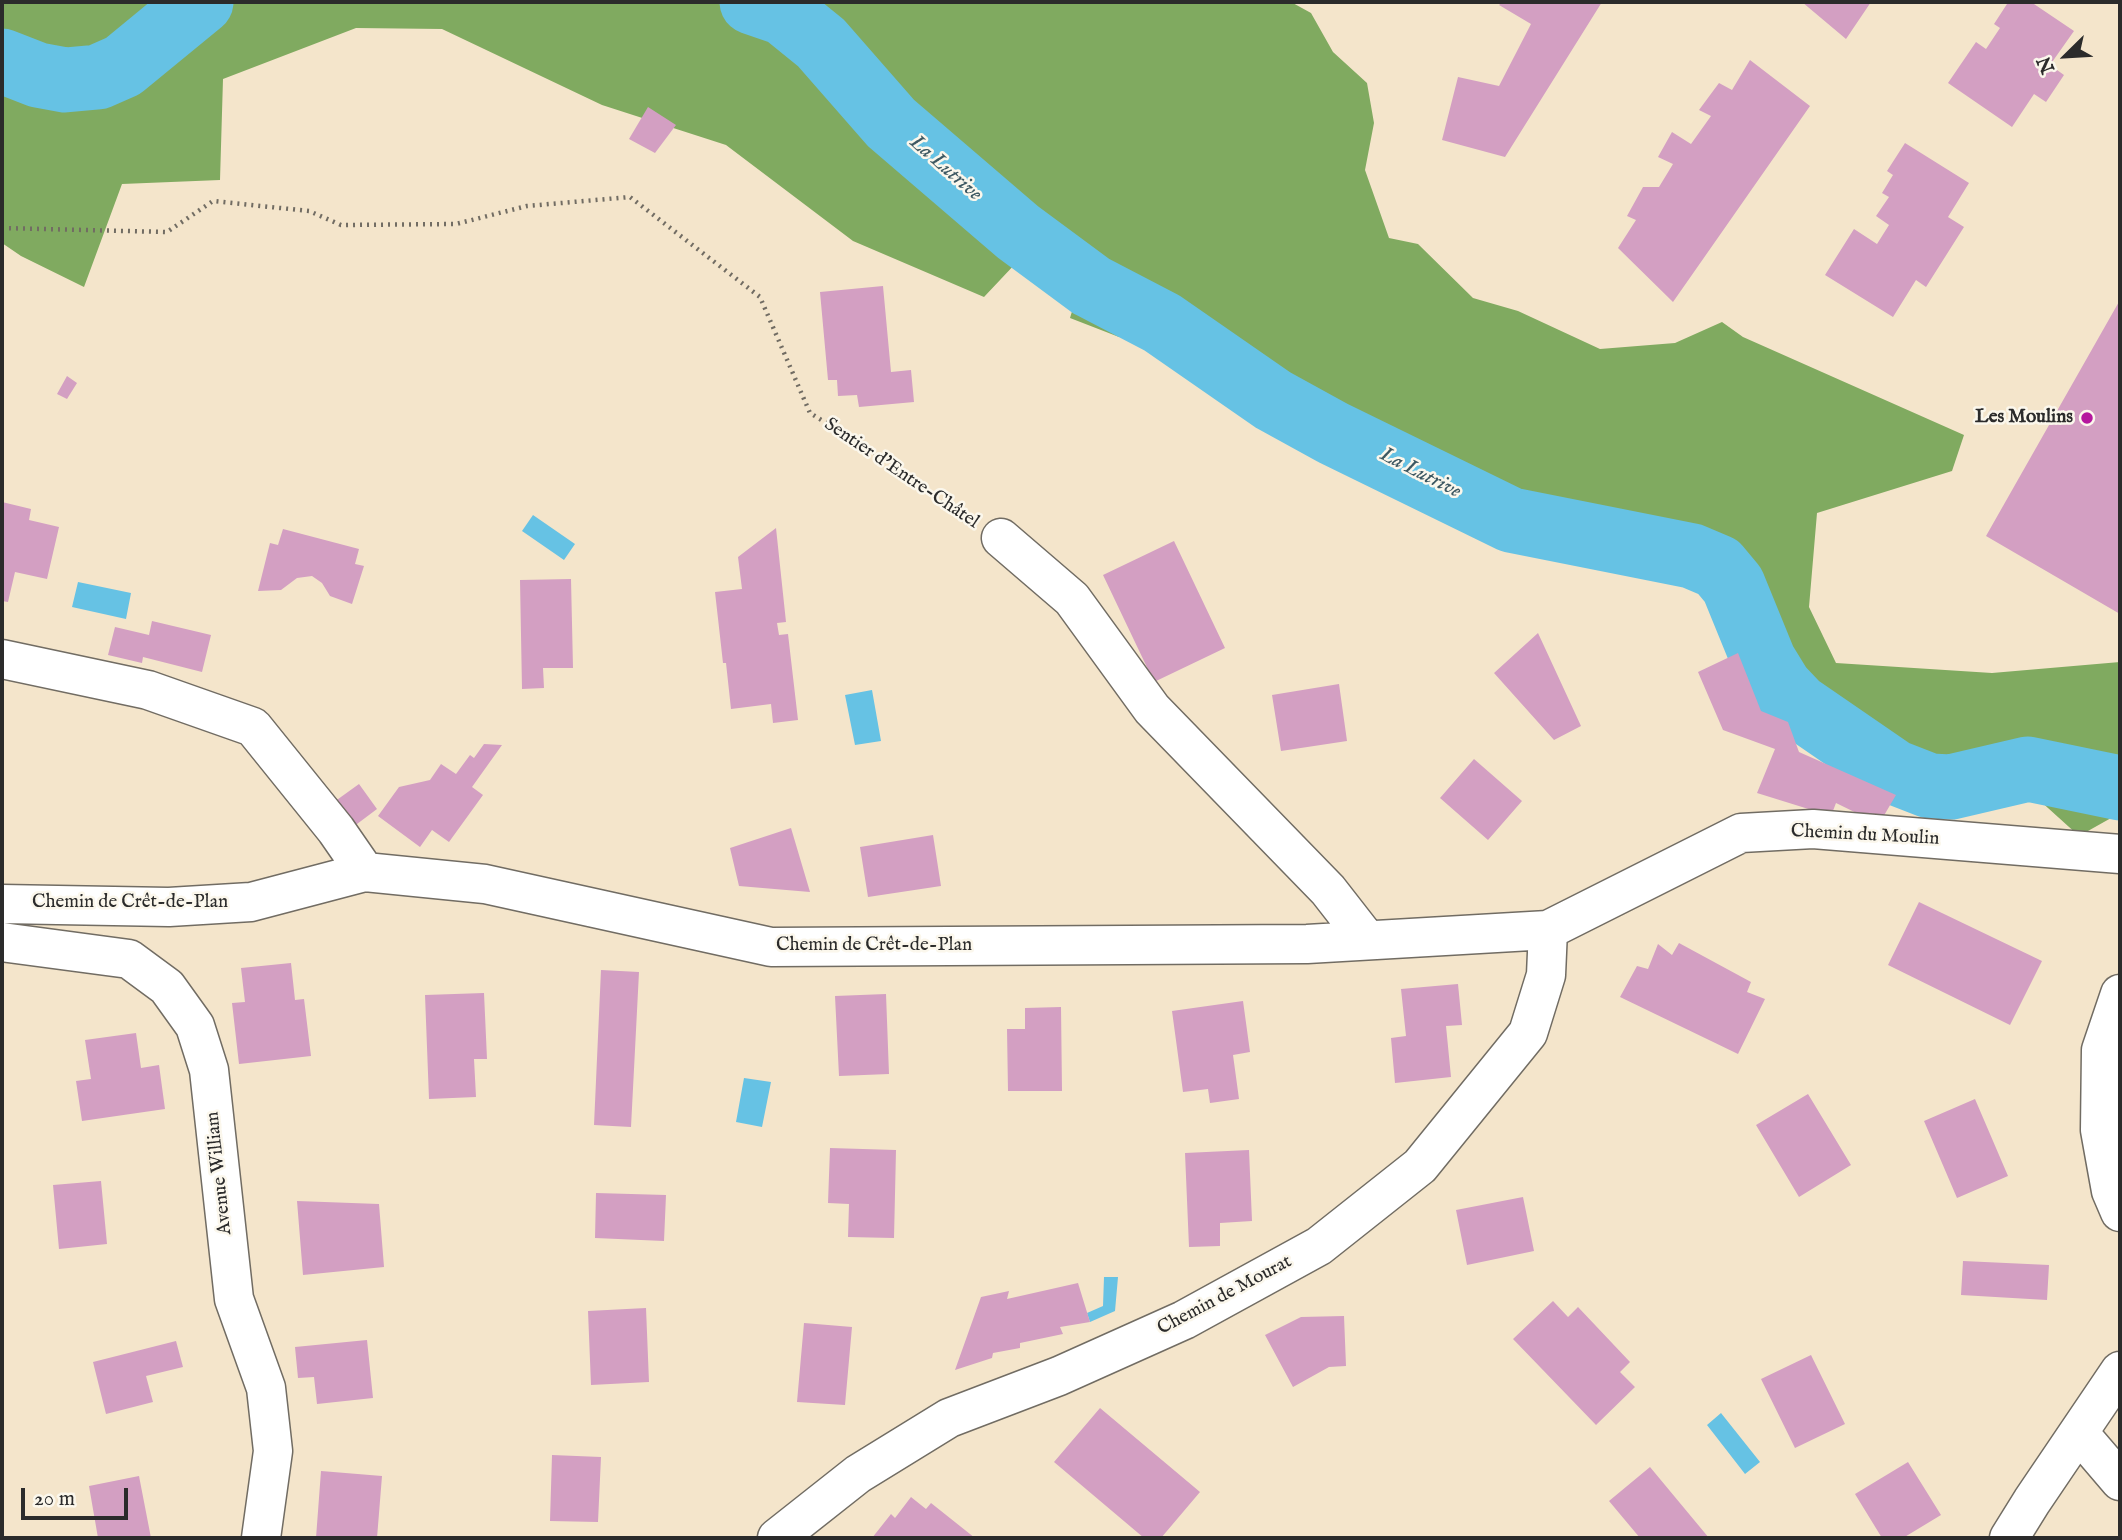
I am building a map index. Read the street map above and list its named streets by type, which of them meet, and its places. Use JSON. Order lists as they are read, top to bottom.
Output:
{
  "streets": {
    "street": [
      "Sentier d'Entre-Châtel",
      "Chemin du Moulin",
      "Chemin de Crêt-de-Plan",
      "Avenue William",
      "Chemin de Mourat"
    ]
  },
  "crossings": [
    ["Sentier d'Entre-Châtel", "Chemin de Crêt-de-Plan"],
    ["Chemin du Moulin", "Chemin de Crêt-de-Plan"],
    ["Chemin du Moulin", "Chemin de Mourat"],
    ["Chemin de Crêt-de-Plan", "Chemin de Mourat"]
  ],
  "water": ["La Lutrive"],
  "places": ["Les Moulins"],
  "scale_bar": "20 m",
  "north": "bottom left"
}
